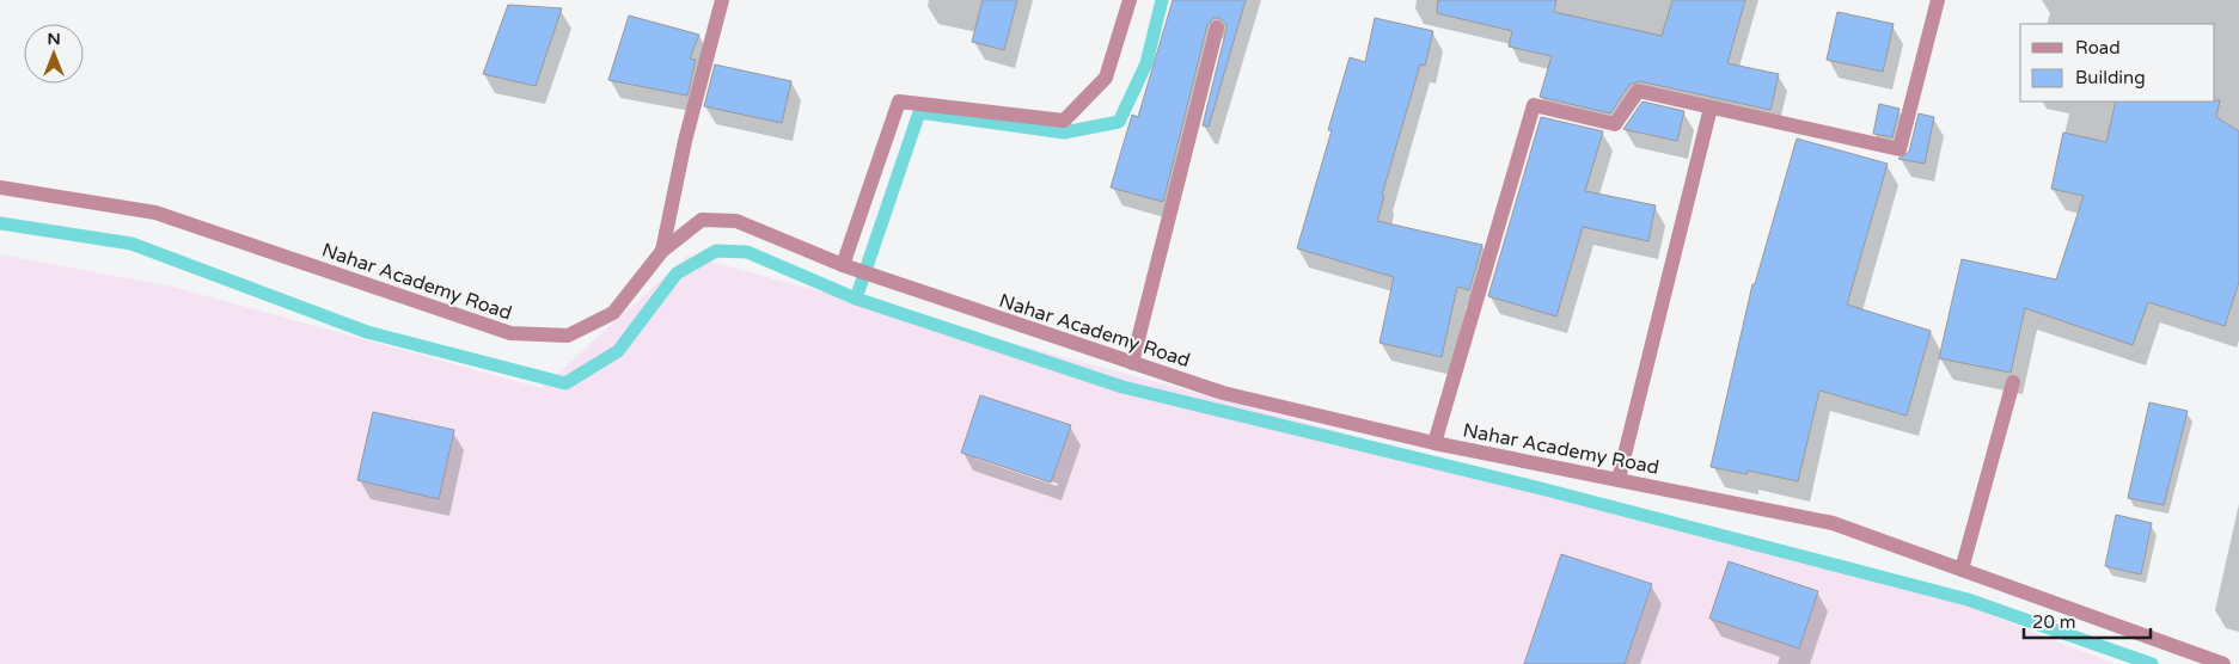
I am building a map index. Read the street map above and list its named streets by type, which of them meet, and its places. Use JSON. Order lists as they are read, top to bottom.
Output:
{
  "streets": {
    "street": ["Nahar Academy Road"]
  },
  "legend": ["Road", "Building"],
  "scale_bar": "20 m",
  "north": "top"
}
